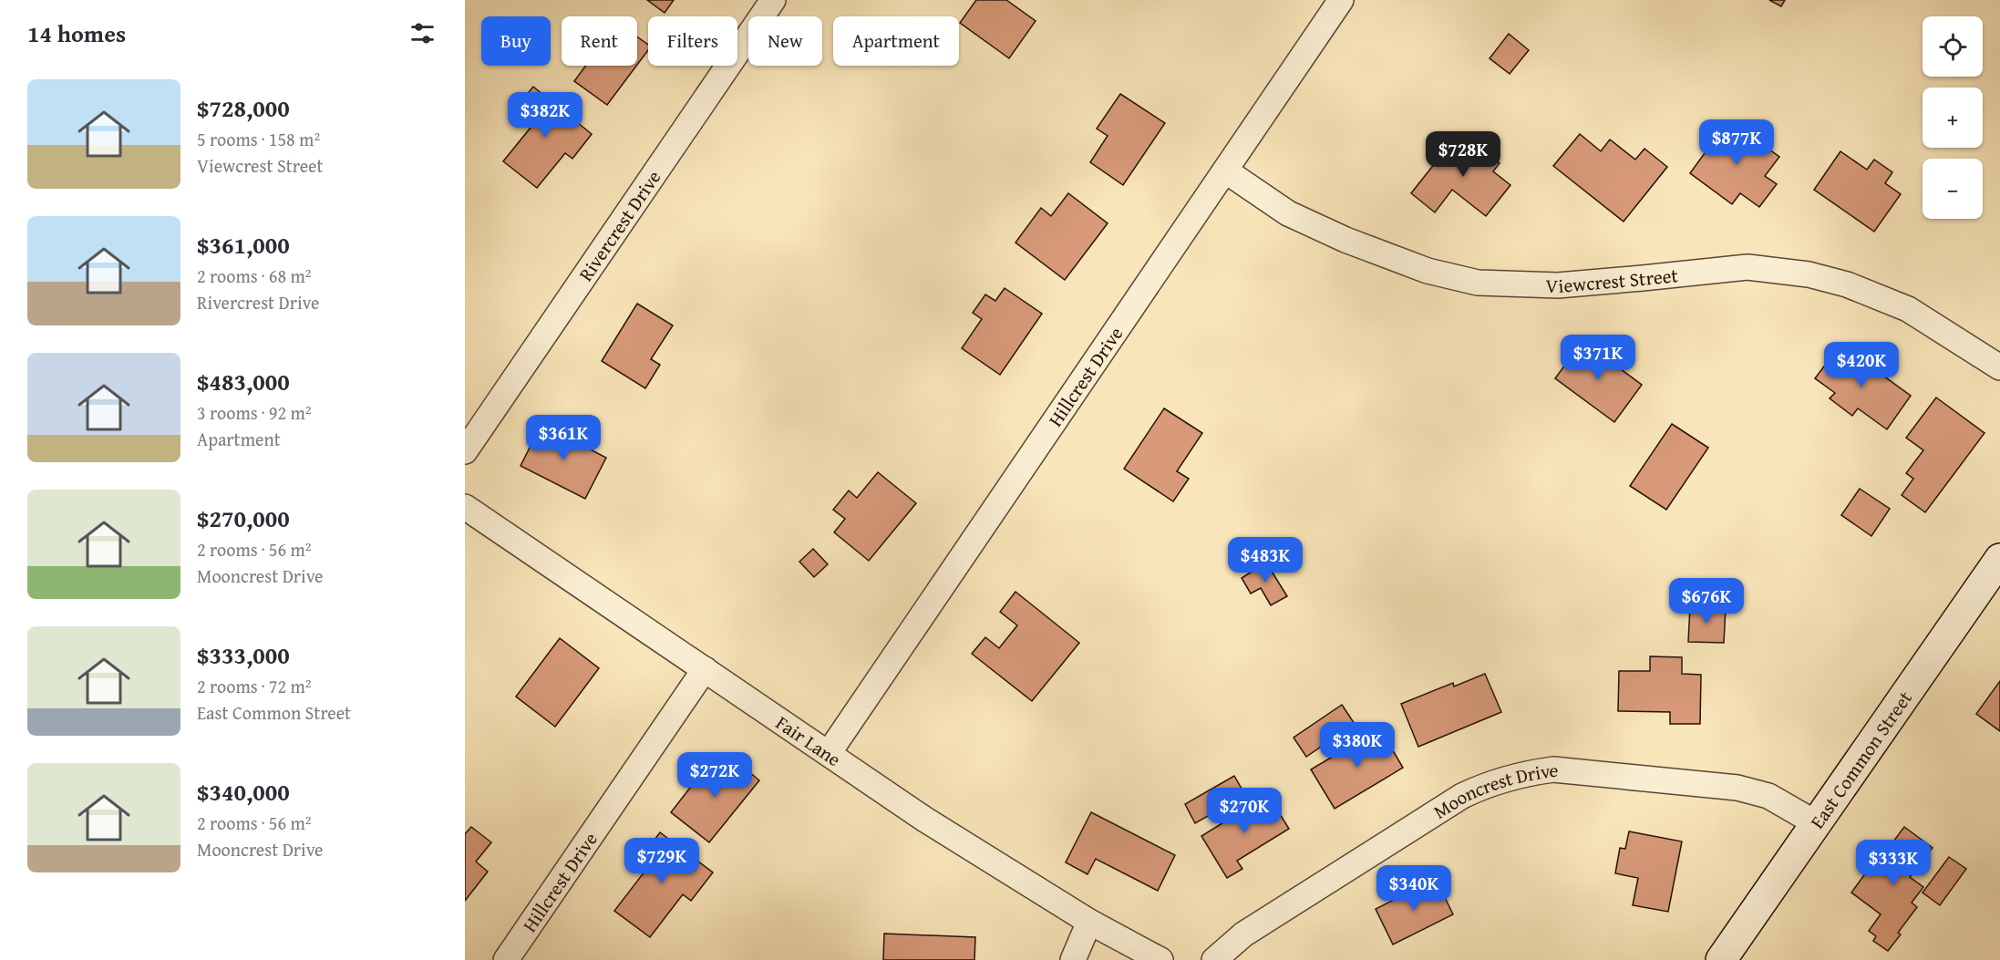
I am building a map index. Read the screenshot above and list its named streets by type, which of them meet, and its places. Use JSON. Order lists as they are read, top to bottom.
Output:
{
  "streets": {
    "main road": ["East Common Street"],
    "street": [
      "Rivercrest Drive",
      "Viewcrest Street",
      "Hillcrest Drive",
      "Fair Lane",
      "Mooncrest Drive"
    ]
  },
  "crossings": [
    ["Viewcrest Street", "Hillcrest Drive"],
    ["Hillcrest Drive", "Fair Lane"],
    ["East Common Street", "Mooncrest Drive"]
  ],
  "page": {
    "heading": "14 homes",
    "map_buttons": ["+", "−"],
    "chip": [
      "Buy",
      "Rent",
      "Filters",
      "New",
      "Apartment"
    ],
    "list": [
      {
        "name": "$728,000",
        "note": "5 rooms · 158 m² · Viewcrest Street"
      },
      {
        "name": "$361,000",
        "note": "2 rooms · 68 m² · Rivercrest Drive"
      },
      {
        "name": "$483,000",
        "note": "3 rooms · 92 m² · Apartment"
      },
      {
        "name": "$270,000",
        "note": "2 rooms · 56 m² · Mooncrest Drive"
      },
      {
        "name": "$333,000",
        "note": "2 rooms · 72 m² · East Common Street"
      },
      {
        "name": "$340,000",
        "note": "2 rooms · 56 m² · Mooncrest Drive"
      }
    ],
    "price": [
      "$382K",
      "$877K",
      "$728K",
      "$371K",
      "$420K",
      "$361K",
      "$483K",
      "$676K",
      "$380K",
      "$272K",
      "$270K",
      "$729K",
      "$333K",
      "$340K"
    ]
  }
}
